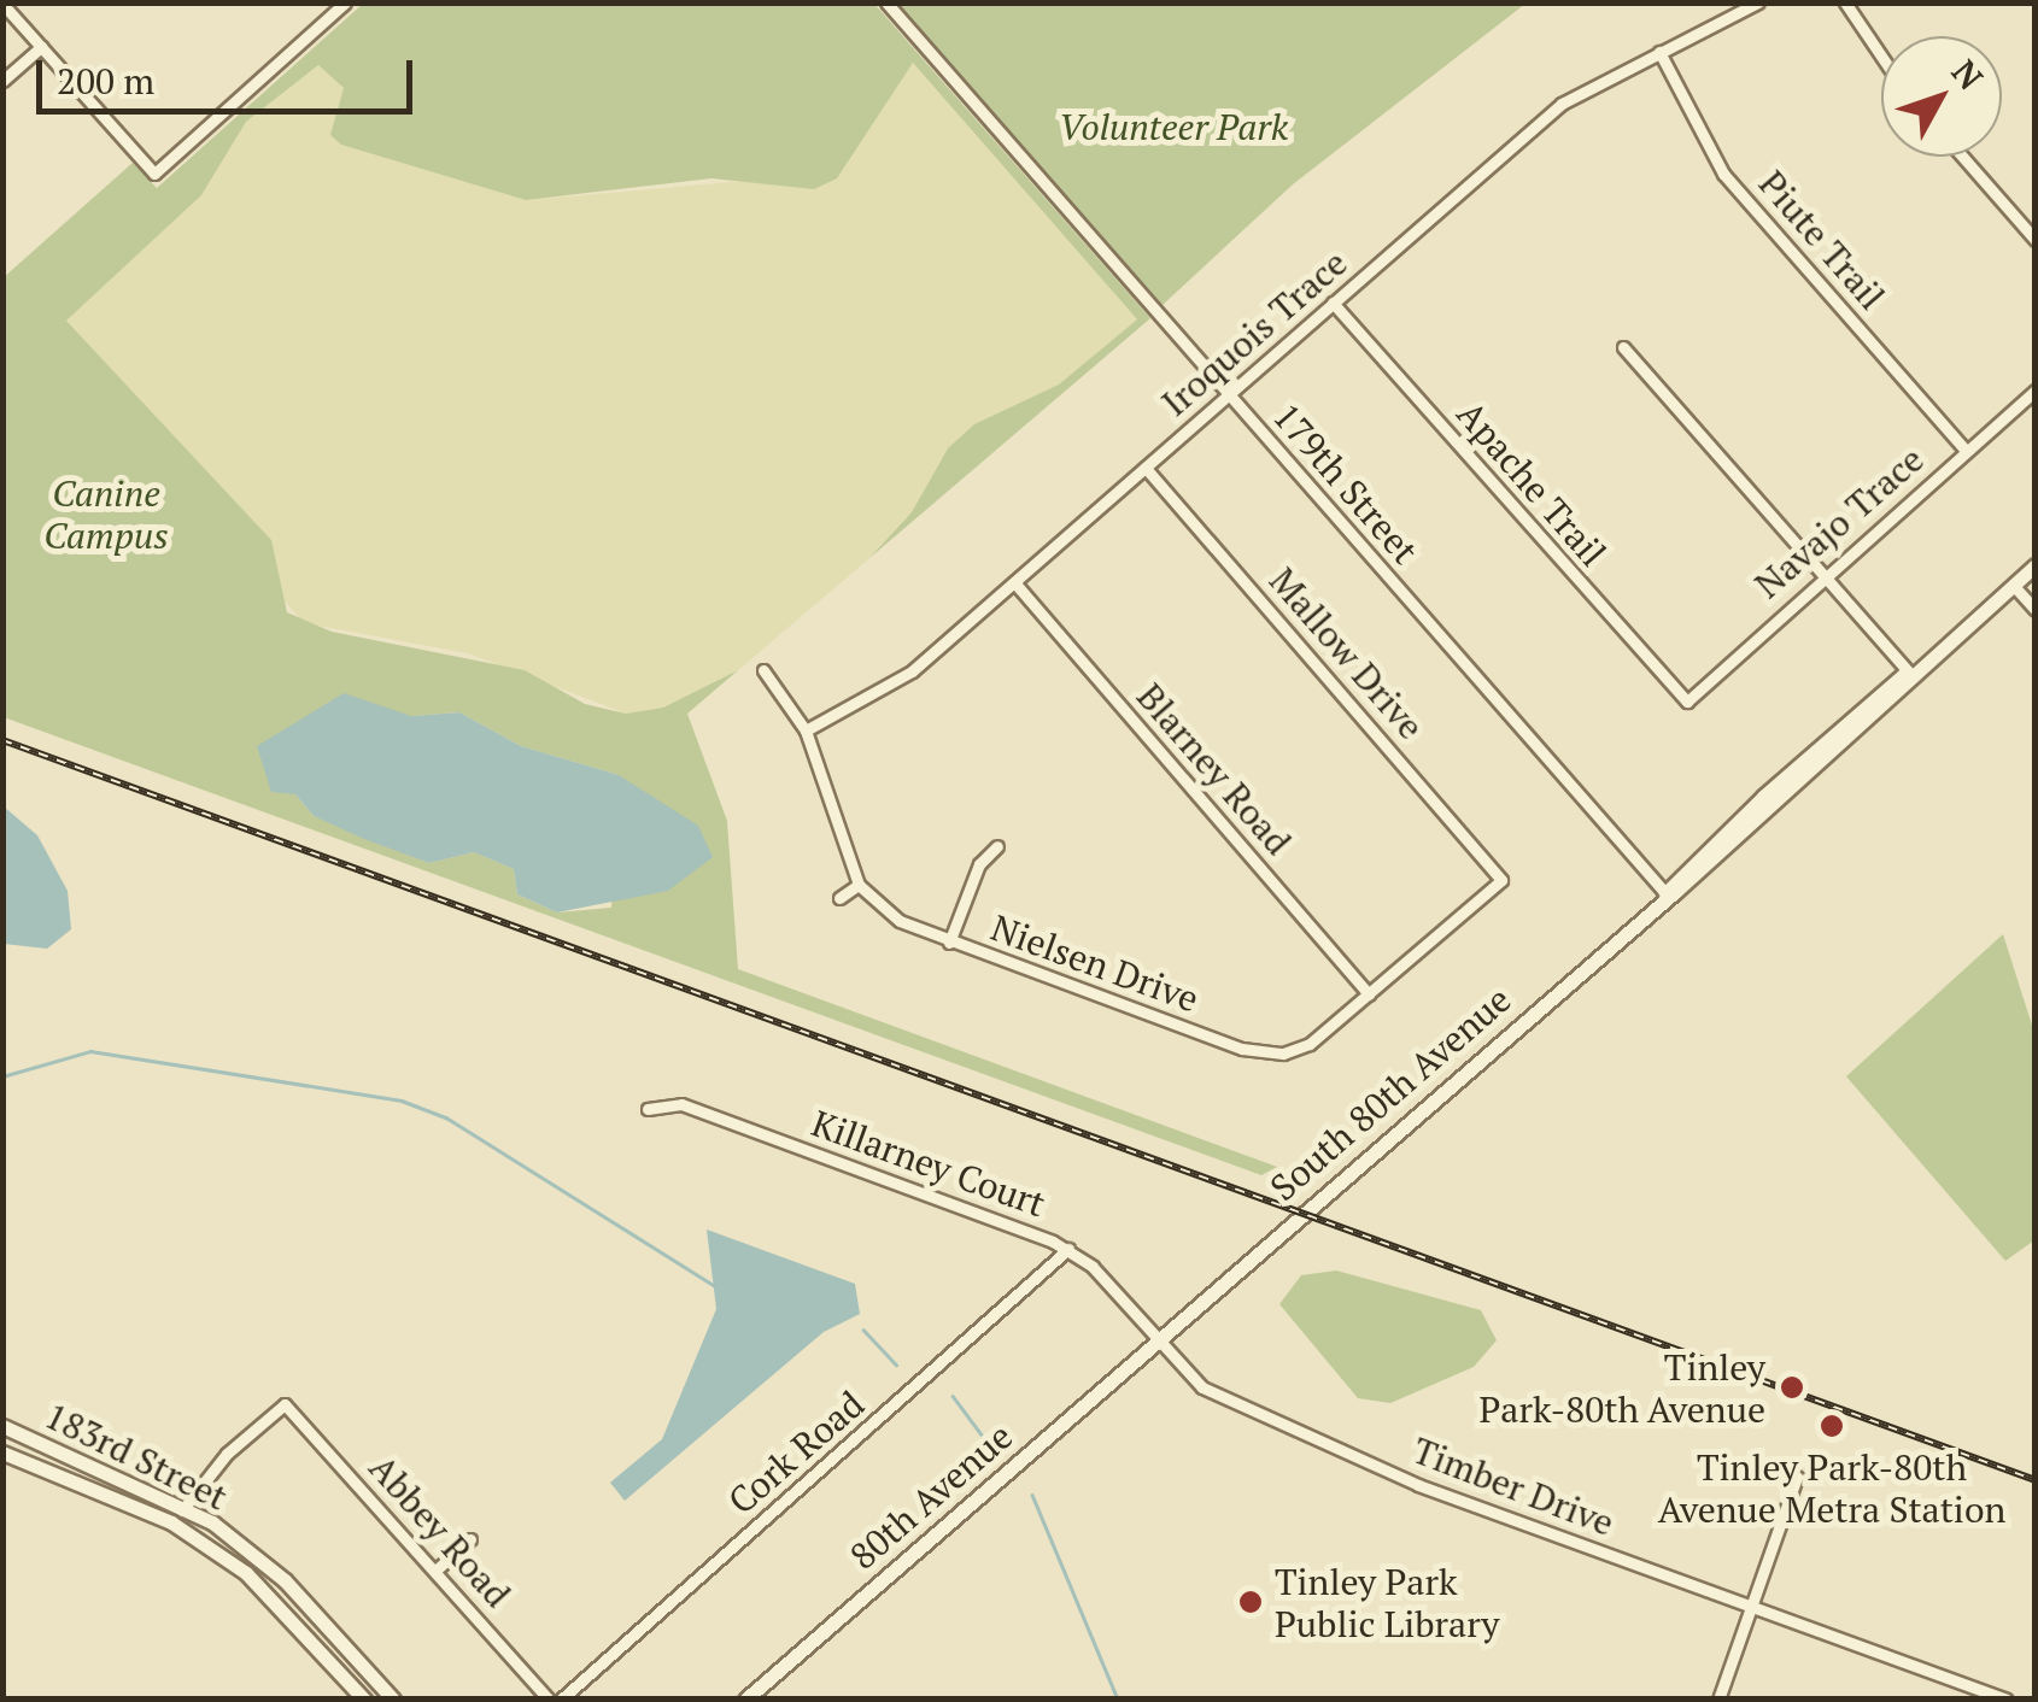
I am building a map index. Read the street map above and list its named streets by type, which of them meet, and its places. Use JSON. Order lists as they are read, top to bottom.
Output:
{
  "streets": {
    "street": [
      "Piute Trail",
      "Iroquois Trace",
      "179th Street",
      "Apache Trail",
      "Navajo Trace",
      "Mallow Drive",
      "Blarney Road",
      "Nielsen Drive",
      "South 80th Avenue",
      "Killarney Court",
      "Cork Road",
      "183rd Street",
      "Timber Drive",
      "80th Avenue",
      "Abbey Road"
    ]
  },
  "crossings": [
    ["Piute Trail", "Iroquois Trace"],
    ["Piute Trail", "Navajo Trace"],
    ["Iroquois Trace", "179th Street"],
    ["Iroquois Trace", "Apache Trail"],
    ["Iroquois Trace", "Mallow Drive"],
    ["Iroquois Trace", "Blarney Road"],
    ["179th Street", "South 80th Avenue"],
    ["Apache Trail", "Navajo Trace"],
    ["Mallow Drive", "Nielsen Drive"],
    ["Blarney Road", "Nielsen Drive"],
    ["South 80th Avenue", "Killarney Court"],
    ["South 80th Avenue", "Timber Drive"],
    ["South 80th Avenue", "80th Avenue"],
    ["Killarney Court", "Cork Road"],
    ["Killarney Court", "Timber Drive"],
    ["Killarney Court", "80th Avenue"],
    ["183rd Street", "Abbey Road"],
    ["Timber Drive", "80th Avenue"]
  ],
  "parks": ["Volunteer Park", "Canine Campus"],
  "places": ["Tinley Park-80th Avenue", "Tinley Park-80th Avenue Metra Station", "Tinley Park Public Library"],
  "scale_bar": "200 m",
  "north": "top right"
}
